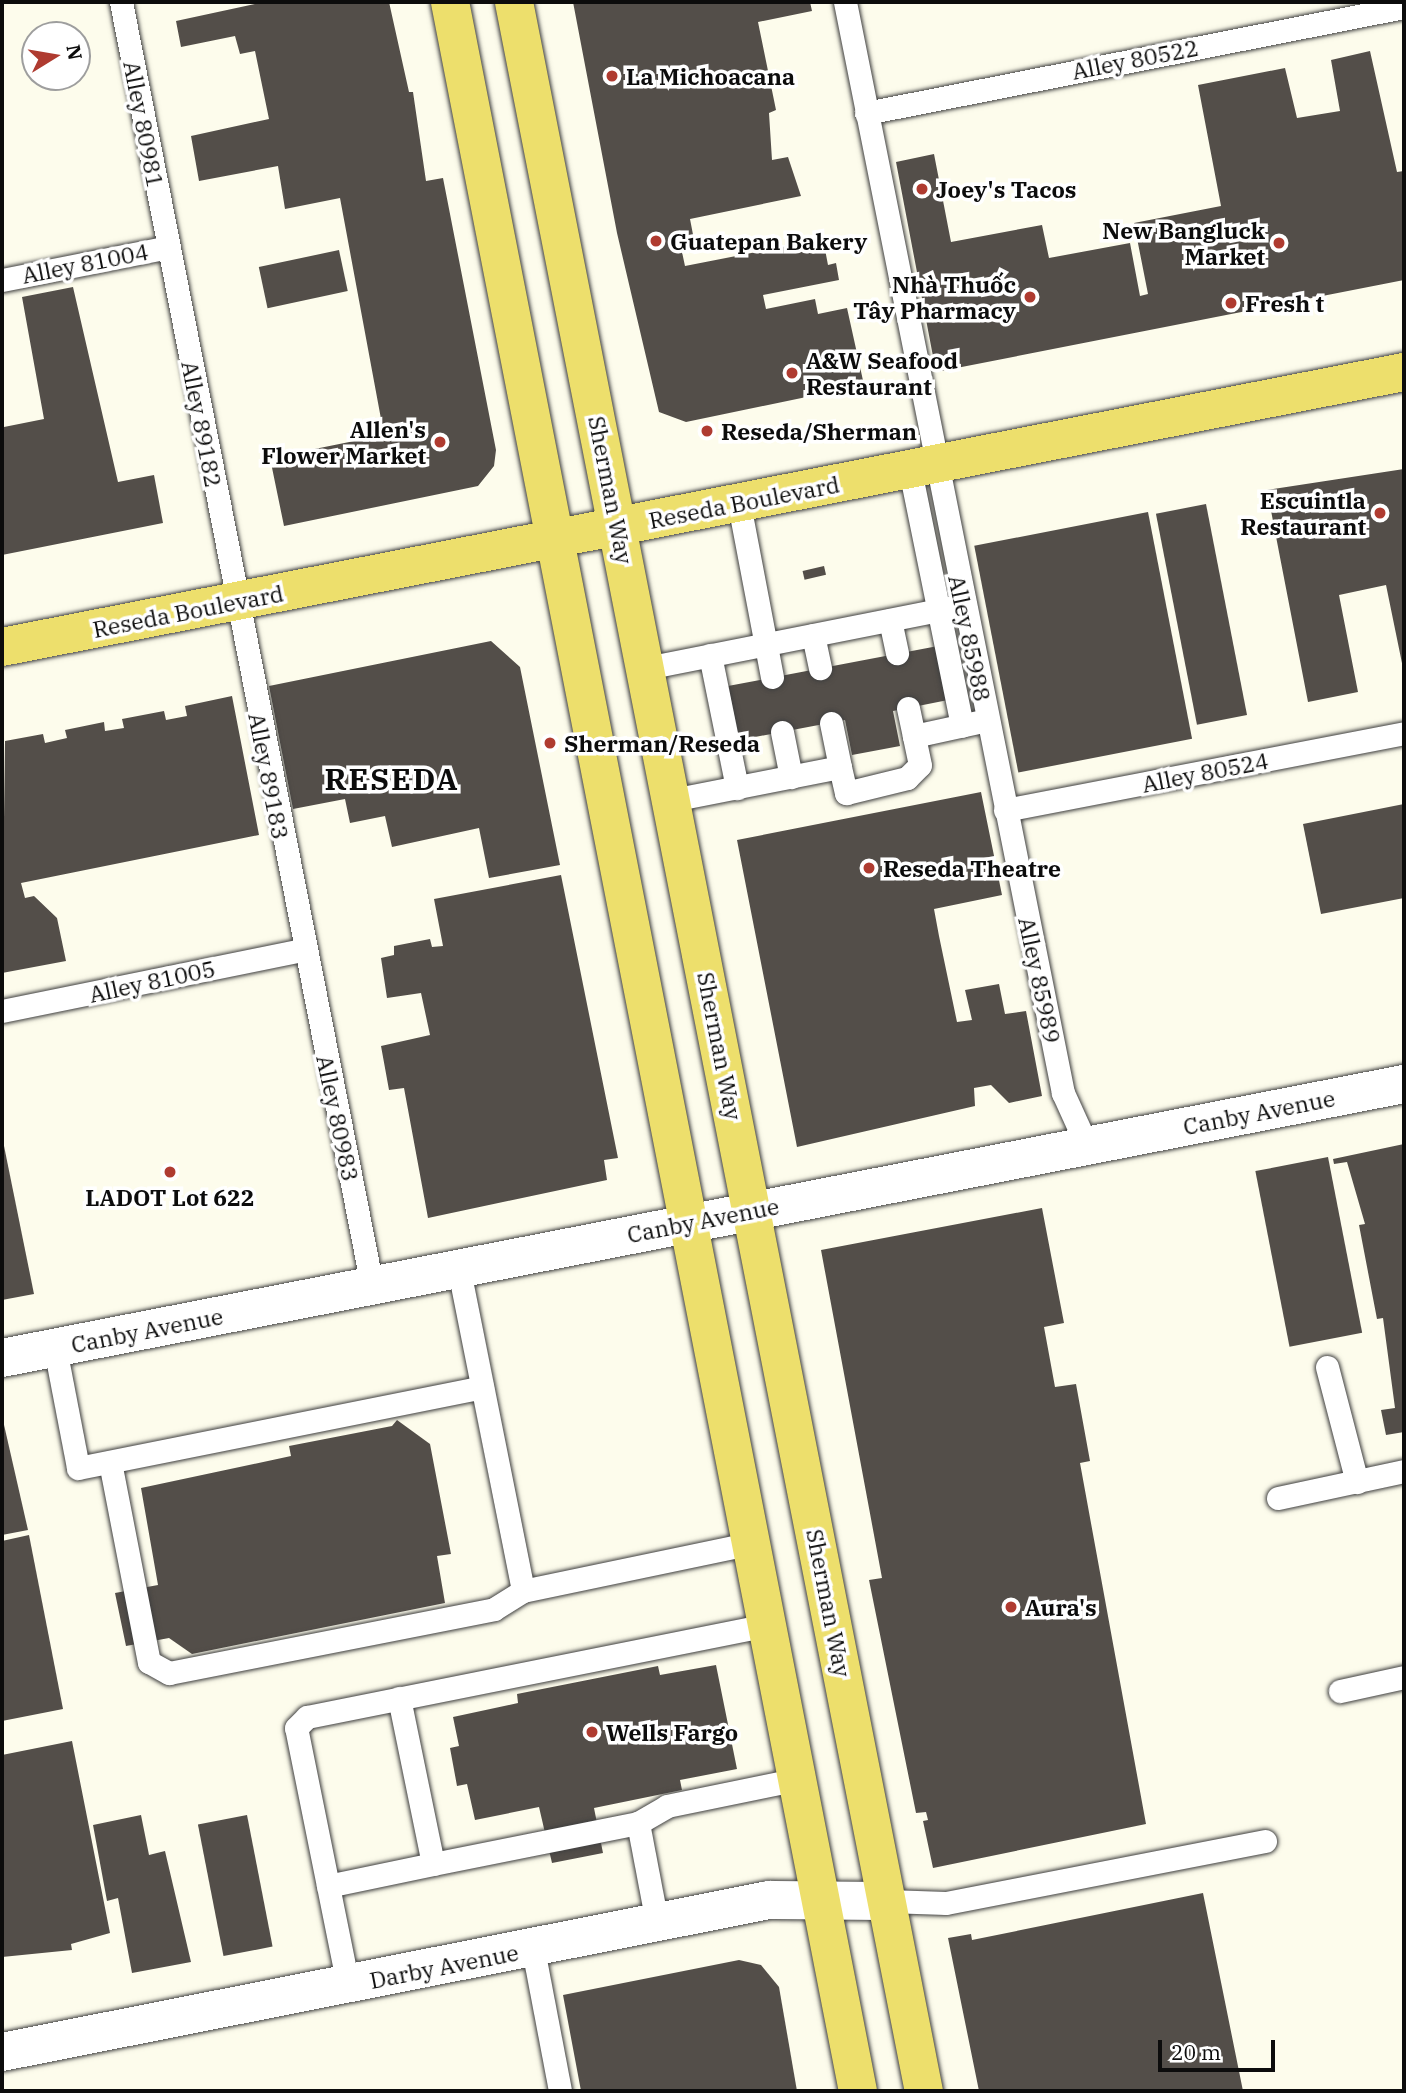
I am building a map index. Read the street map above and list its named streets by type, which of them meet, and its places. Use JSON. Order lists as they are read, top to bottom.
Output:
{
  "streets": {
    "main road": ["Sherman Way", "Reseda Boulevard"],
    "street": ["Canby Avenue", "Darby Avenue"],
    "lane": [
      "Alley 80522",
      "Alley 80981",
      "Alley 81004",
      "Alley 89182",
      "Alley 85988",
      "Alley 80524",
      "Alley 89183",
      "Alley 85989",
      "Alley 81005",
      "Alley 80983"
    ]
  },
  "crossings": [
    ["Alley 80981", "Alley 81004"],
    ["Alley 80981", "Alley 89182"],
    ["Alley 81004", "Alley 89182"],
    ["Alley 89182", "Reseda Boulevard"],
    ["Alley 89182", "Alley 89183"],
    ["Sherman Way", "Reseda Boulevard"],
    ["Sherman Way", "Canby Avenue"],
    ["Sherman Way", "Darby Avenue"],
    ["Reseda Boulevard", "Alley 85988"],
    ["Reseda Boulevard", "Alley 89183"],
    ["Alley 85988", "Alley 80524"],
    ["Alley 85988", "Alley 85989"],
    ["Alley 80524", "Alley 85989"],
    ["Alley 89183", "Alley 81005"],
    ["Alley 89183", "Alley 80983"],
    ["Alley 85989", "Canby Avenue"],
    ["Alley 81005", "Alley 80983"],
    ["Canby Avenue", "Alley 80983"]
  ],
  "districts": ["RESEDA"],
  "places": [
    "La Michoacana",
    "Joey's Tacos",
    "Guatepan Bakery",
    "New Bangluck Market",
    "Nhà Thuốc Tây Pharmacy",
    "Fresh t",
    "A&W Seafood Restaurant",
    "Reseda/Sherman",
    "Allen's Flower Market",
    "Escuintla Restaurant",
    "Sherman/Reseda",
    "Reseda Theatre",
    "LADOT Lot 622",
    "Aura's",
    "Wells Fargo"
  ],
  "scale_bar": "20 m",
  "north": "right"
}
